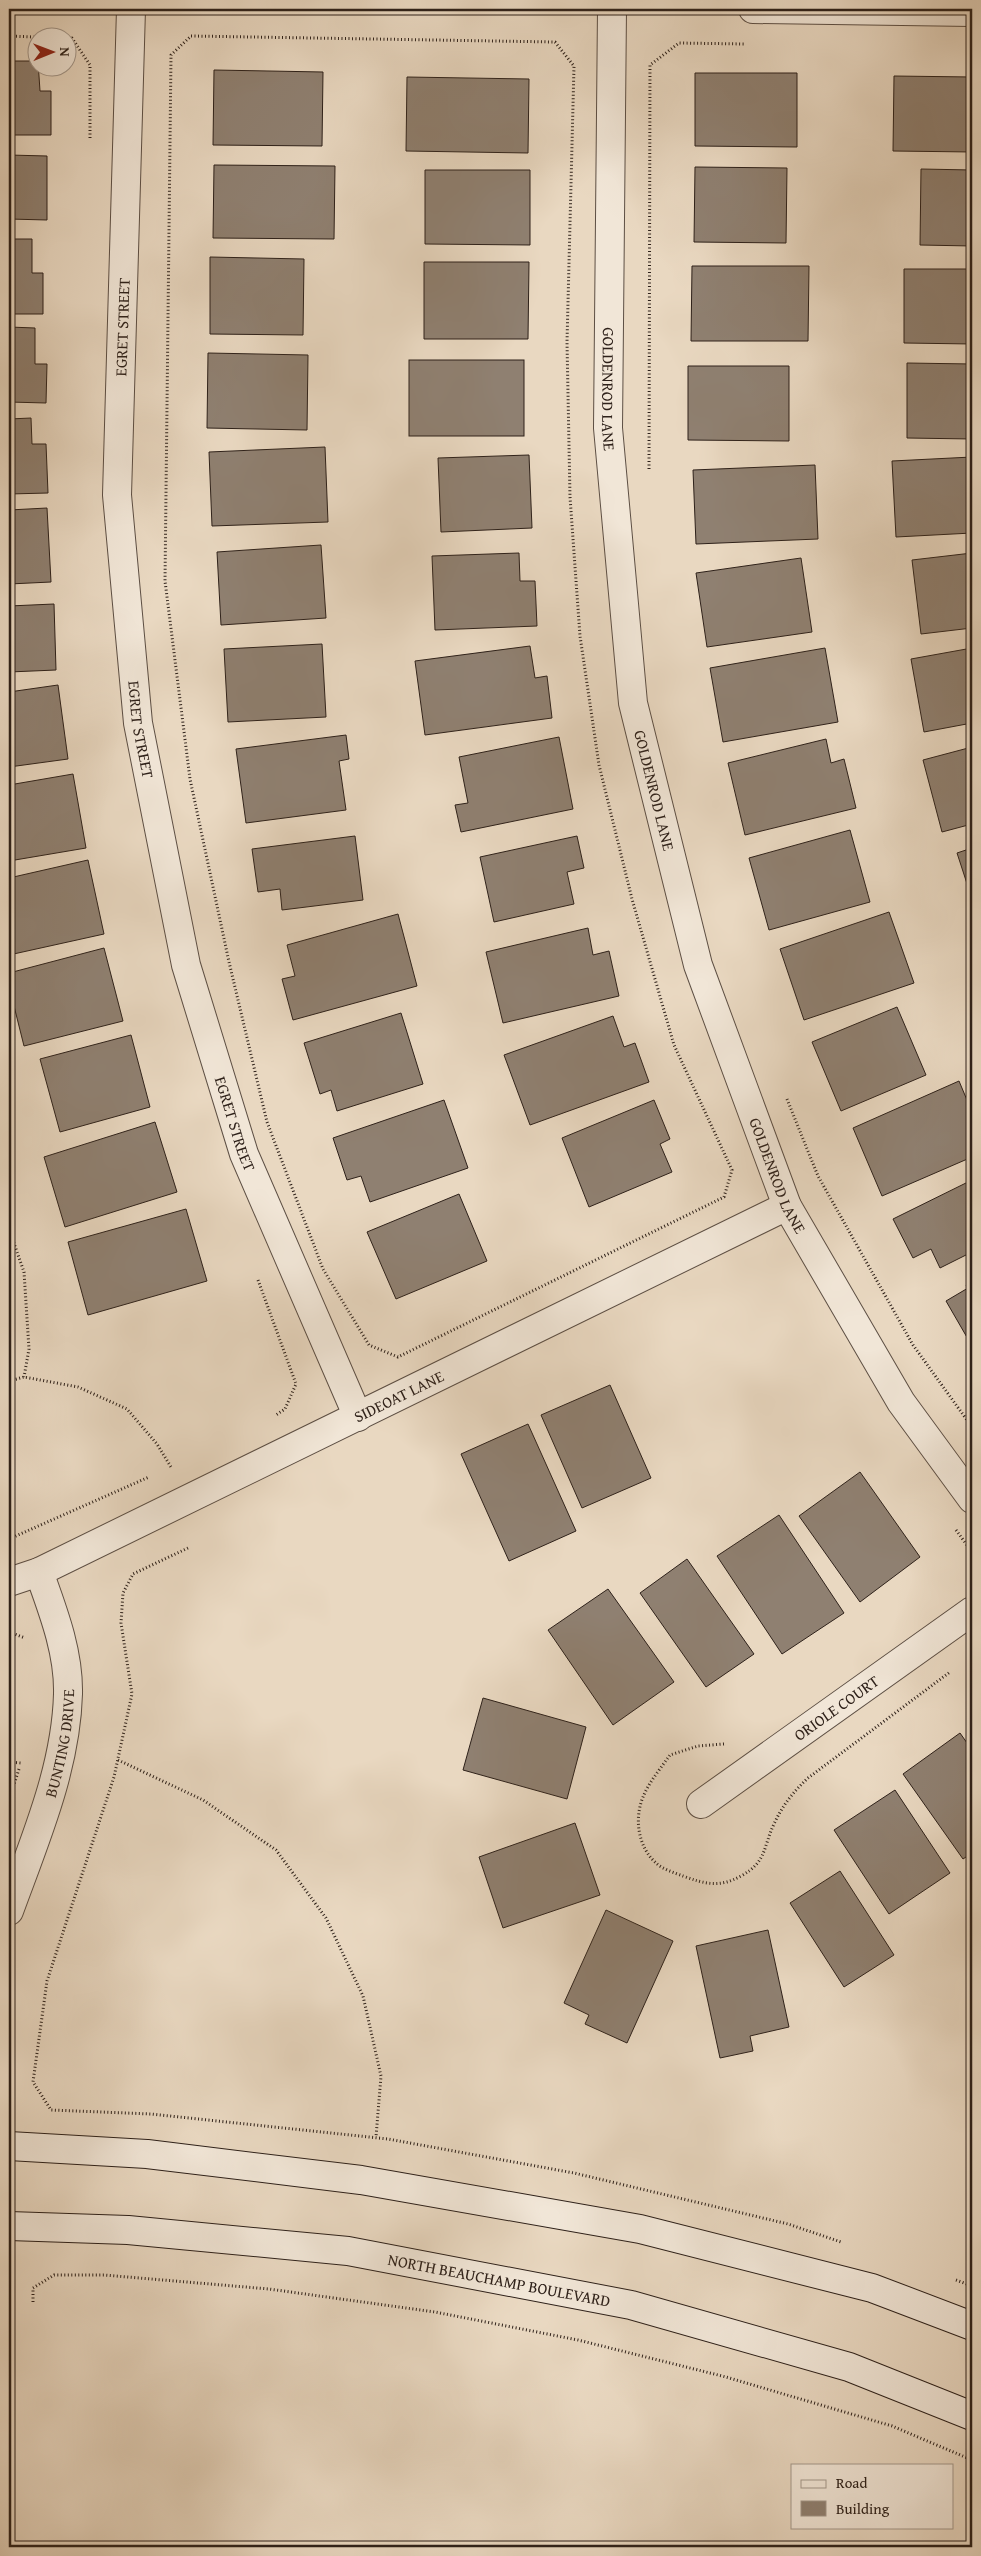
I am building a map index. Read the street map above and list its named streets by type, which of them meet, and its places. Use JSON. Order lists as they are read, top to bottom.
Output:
{
  "streets": {
    "street": [
      "EGRET STREET",
      "GOLDENROD LANE",
      "SIDEOAT LANE",
      "ORIOLE COURT",
      "BUNTING DRIVE",
      "NORTH BEAUCHAMP BOULEVARD"
    ]
  },
  "crossings": [
    ["EGRET STREET", "SIDEOAT LANE"],
    ["GOLDENROD LANE", "SIDEOAT LANE"],
    ["SIDEOAT LANE", "BUNTING DRIVE"]
  ],
  "legend": ["Road", "Building"],
  "north": "right"
}
